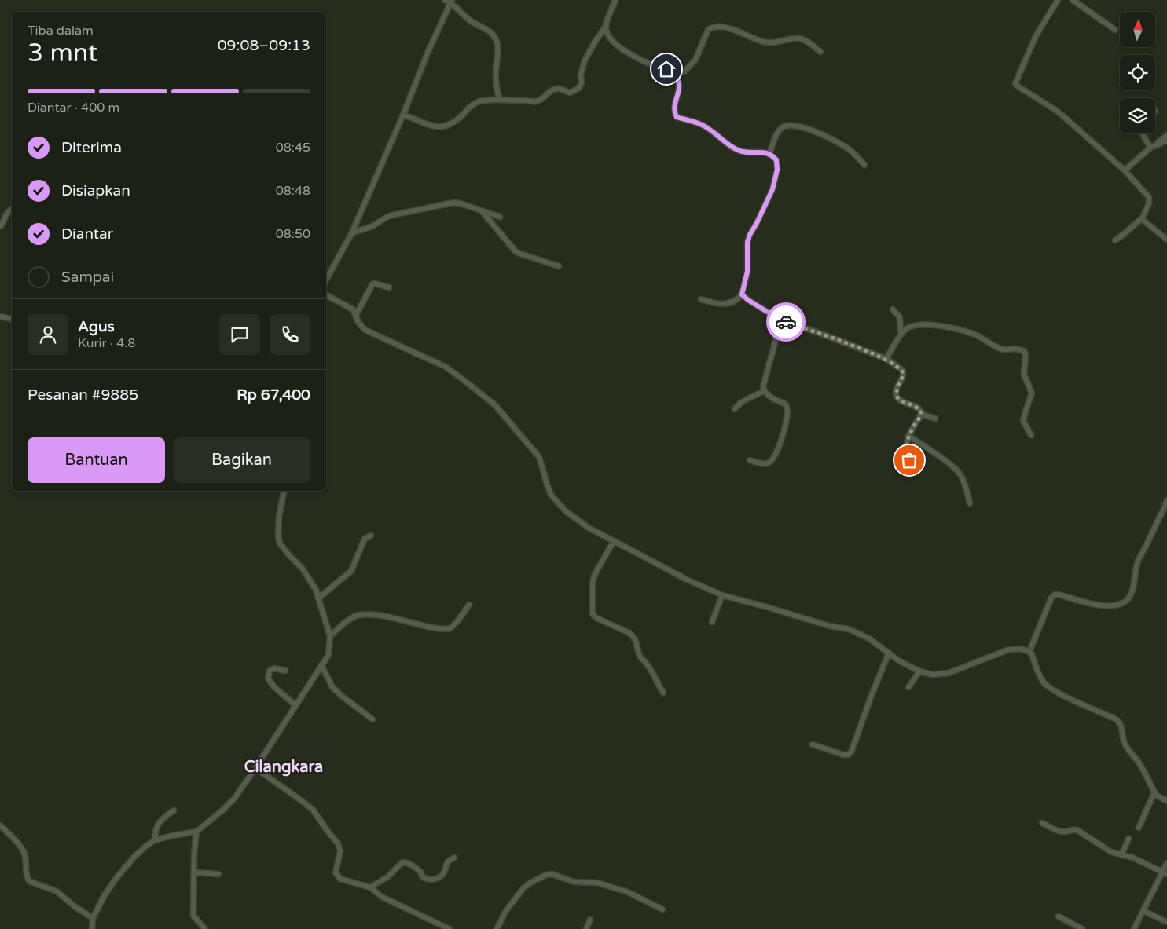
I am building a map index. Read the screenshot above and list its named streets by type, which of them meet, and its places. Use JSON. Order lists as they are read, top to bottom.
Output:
{
  "districts": ["Cilangkara"],
  "north": "top",
  "page": {
    "heading": ["3 mnt", "Tiba dalam", "09:08–09:13"],
    "panel": [
      "Agus",
      "Kurir · 4.8",
      "Pesanan #9885",
      "Rp 67,400"
    ],
    "bar": "Diantar · 400 m",
    "list": [
      ["Diterima", "08:45"],
      ["Disiapkan", "08:48"],
      ["Diantar", "08:50"],
      "Sampai"
    ],
    "buttons": ["Bantuan", "Bagikan"]
  }
}
